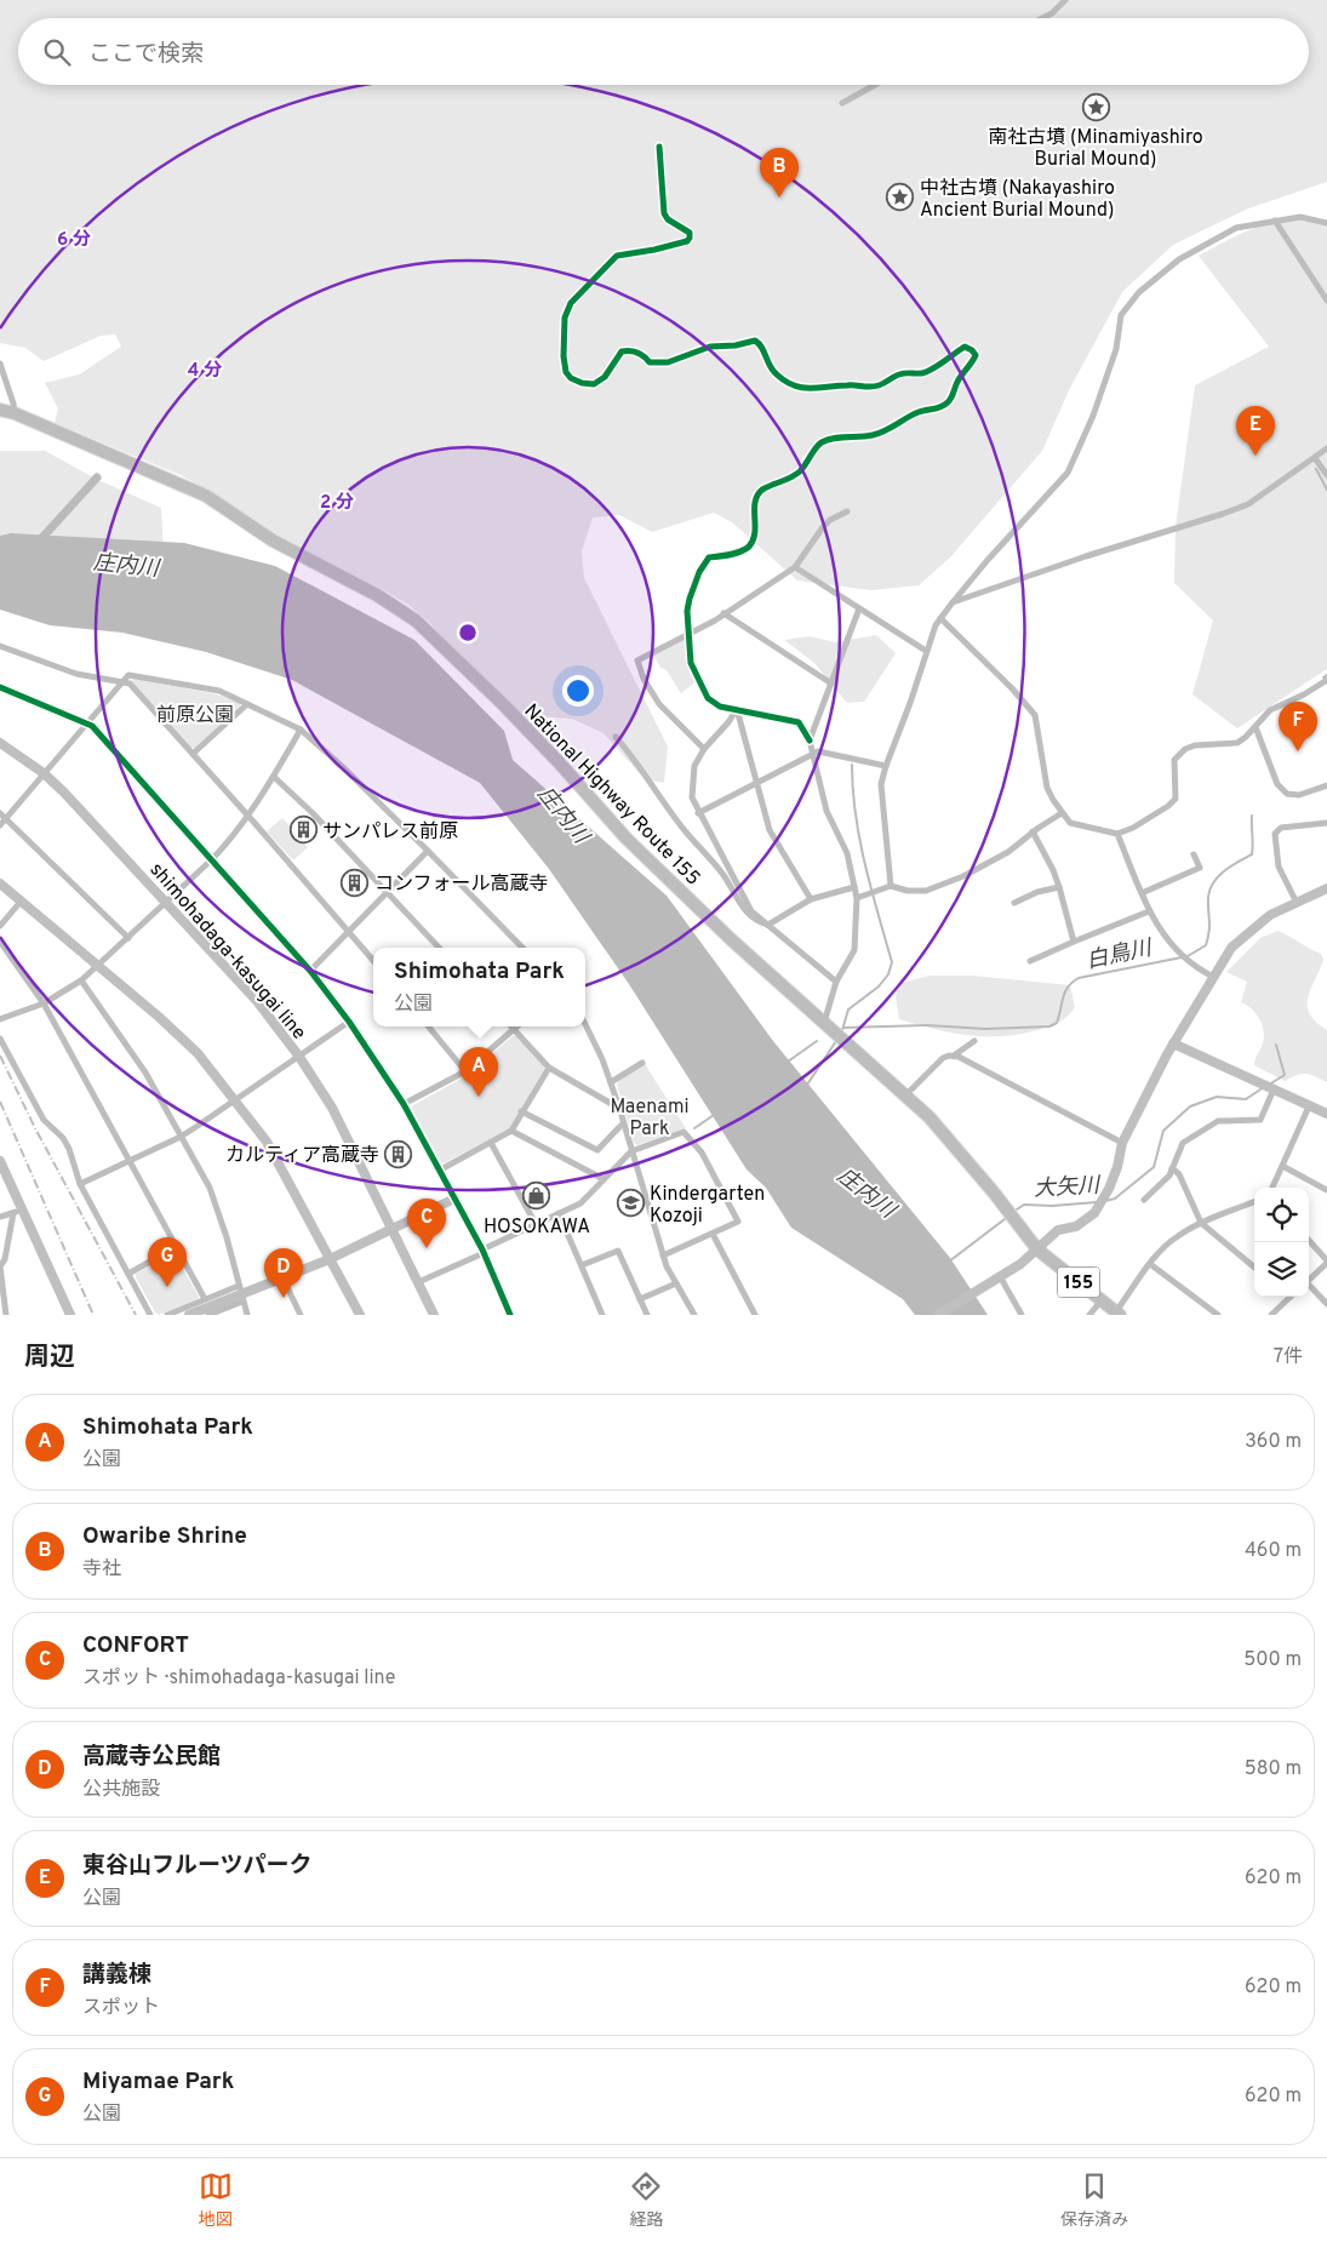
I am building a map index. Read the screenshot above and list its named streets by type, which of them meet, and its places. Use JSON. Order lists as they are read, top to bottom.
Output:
{
  "streets": {
    "highway": ["National Highway Route 155", "155"],
    "street": ["shimohadaga-kasugai line"]
  },
  "water": ["庄内川", "白鳥川", "大矢川"],
  "parks": ["前原公園", "Maenami Park"],
  "places": {
    "place": ["南社古墳 (Minamiyashiro Burial Mound)", "中社古墳 (Nakayashiro Ancient Burial Mound)"],
    "building": ["サンパレス前原", "コンフォール高蔵寺", "カルティア高蔵寺"],
    "shop": ["HOSOKAWA"],
    "school or university": ["Kindergarten Kozoji"]
  },
  "page": {
    "search": "ここで検索",
    "pins": [
      "B",
      "E",
      "F",
      "A",
      "C",
      "G",
      "D"
    ],
    "popup": ["Shimohata Park", "公園"],
    "heading": ["周辺", "7件"],
    "list": [
      {
        "mark": "A",
        "name": "Shimohata Park",
        "note": "公園",
        "value": "360 m"
      },
      {
        "mark": "B",
        "name": "Owaribe Shrine",
        "note": "寺社",
        "value": "460 m"
      },
      {
        "mark": "C",
        "name": "CONFORT",
        "note": "スポット · shimohadaga-kasugai line",
        "value": "500 m"
      },
      {
        "mark": "D",
        "name": "高蔵寺公民館",
        "note": "公共施設",
        "value": "580 m"
      },
      {
        "mark": "E",
        "name": "東谷山フルーツパーク",
        "note": "公園",
        "value": "620 m"
      },
      {
        "mark": "F",
        "name": "講義棟",
        "note": "スポット",
        "value": "620 m"
      },
      {
        "mark": "G",
        "name": "Miyamae Park",
        "note": "公園",
        "value": "620 m"
      }
    ],
    "nav": ["地図", "経路", "保存済み"]
  },
  "rings": ["6 分", "4 分", "2 分"]
}
